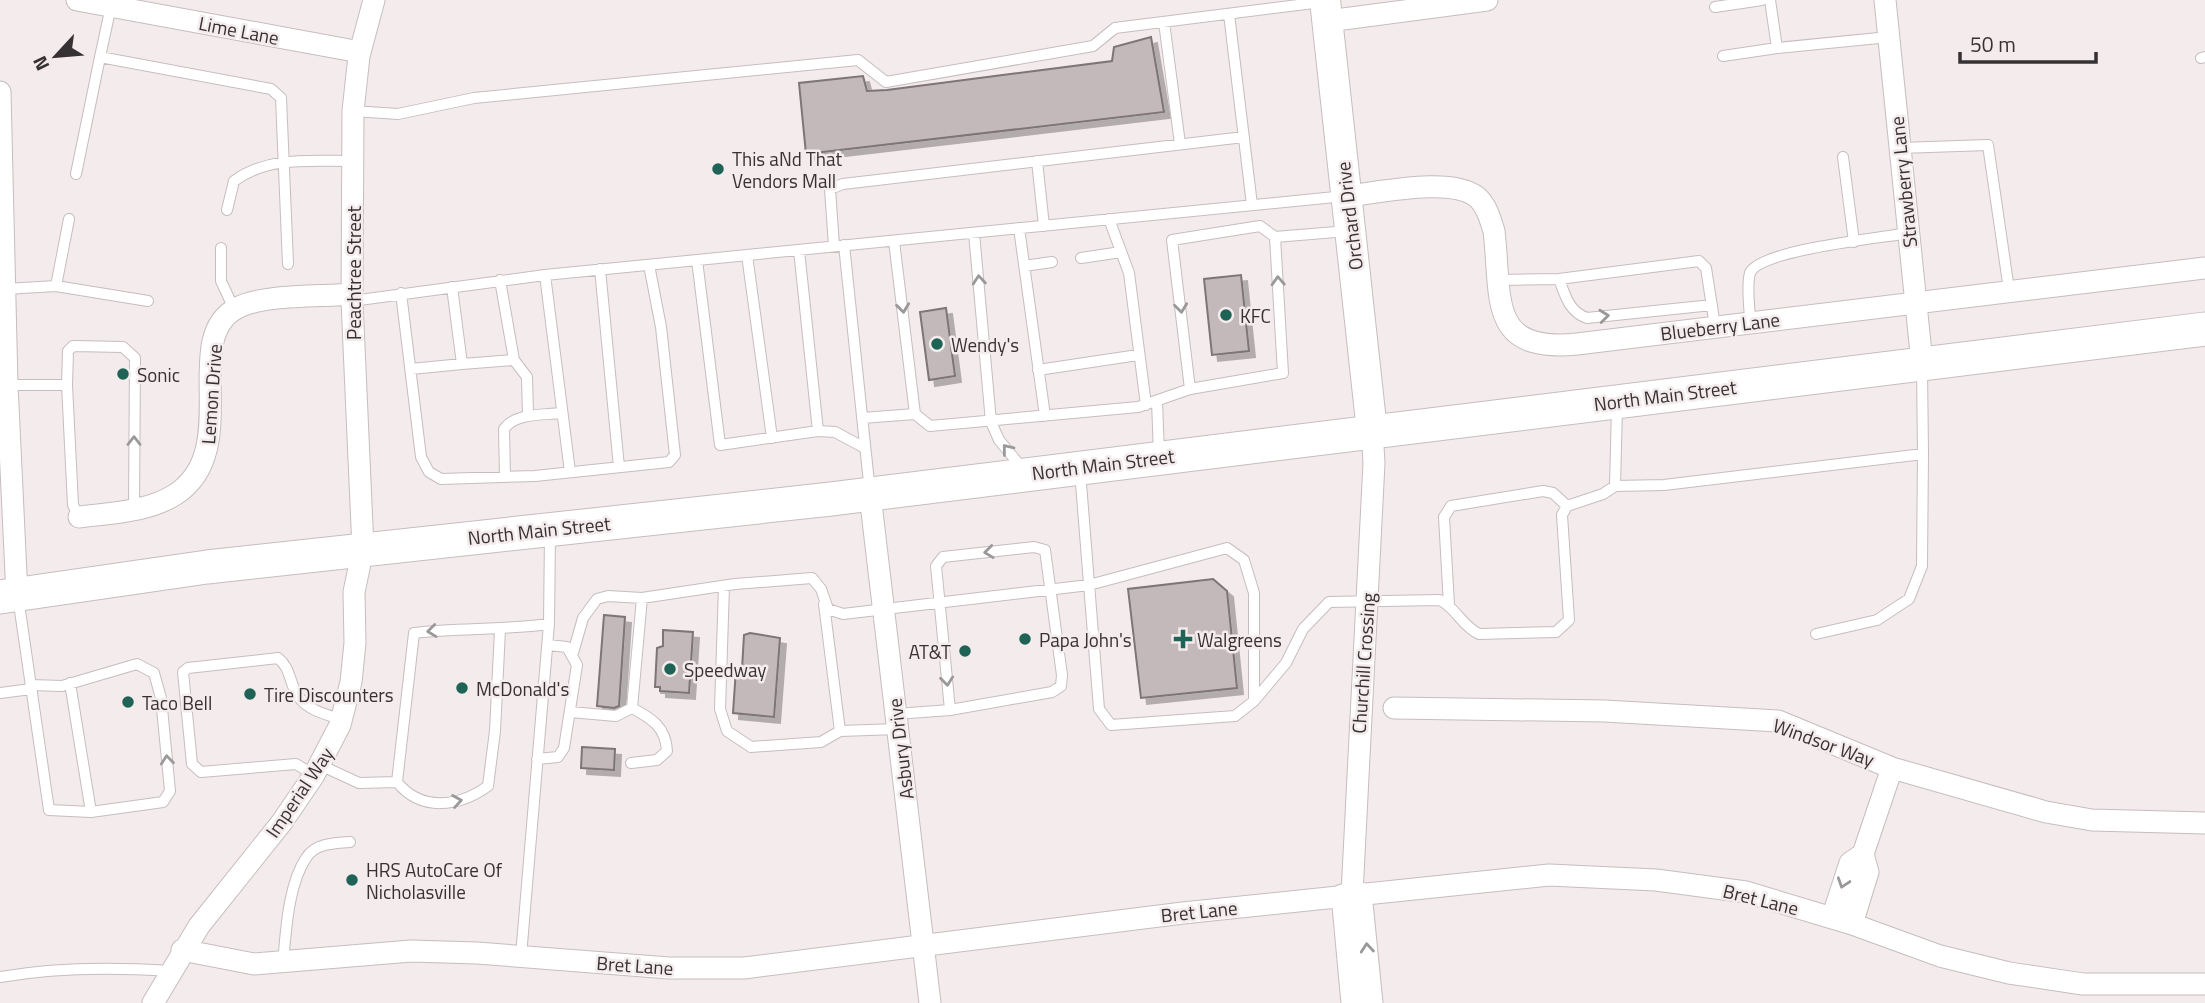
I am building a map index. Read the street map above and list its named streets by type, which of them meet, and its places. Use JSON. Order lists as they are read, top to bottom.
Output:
{
  "streets": {
    "main road": ["North Main Street"],
    "street": [
      "Lime Lane",
      "Strawberry Lane",
      "Orchard Drive",
      "Peachtree Street",
      "Blueberry Lane",
      "Lemon Drive",
      "Churchill Crossing",
      "Windsor Way",
      "Asbury Drive",
      "Imperial Way",
      "Bret Lane"
    ]
  },
  "crossings": [
    ["Lime Lane", "Peachtree Street"],
    ["Strawberry Lane", "Blueberry Lane"],
    ["Strawberry Lane", "North Main Street"],
    ["Orchard Drive", "Blueberry Lane"],
    ["Orchard Drive", "North Main Street"],
    ["Orchard Drive", "Churchill Crossing"],
    ["Peachtree Street", "North Main Street"],
    ["Peachtree Street", "Imperial Way"],
    ["North Main Street", "Churchill Crossing"],
    ["North Main Street", "Asbury Drive"],
    ["North Main Street", "Imperial Way"],
    ["Churchill Crossing", "Bret Lane"],
    ["Asbury Drive", "Bret Lane"],
    ["Imperial Way", "Bret Lane"]
  ],
  "places": {
    "other": [
      "This aNd That Vendors Mall",
      "KFC",
      "Wendy's",
      "Sonic",
      "Papa John's",
      "AT&T",
      "Speedway",
      "McDonald's",
      "Tire Discounters",
      "Taco Bell",
      "HRS AutoCare Of Nicholasville"
    ],
    "health": ["Walgreens"]
  },
  "scale_bar": "50 m",
  "north": "bottom left"
}
